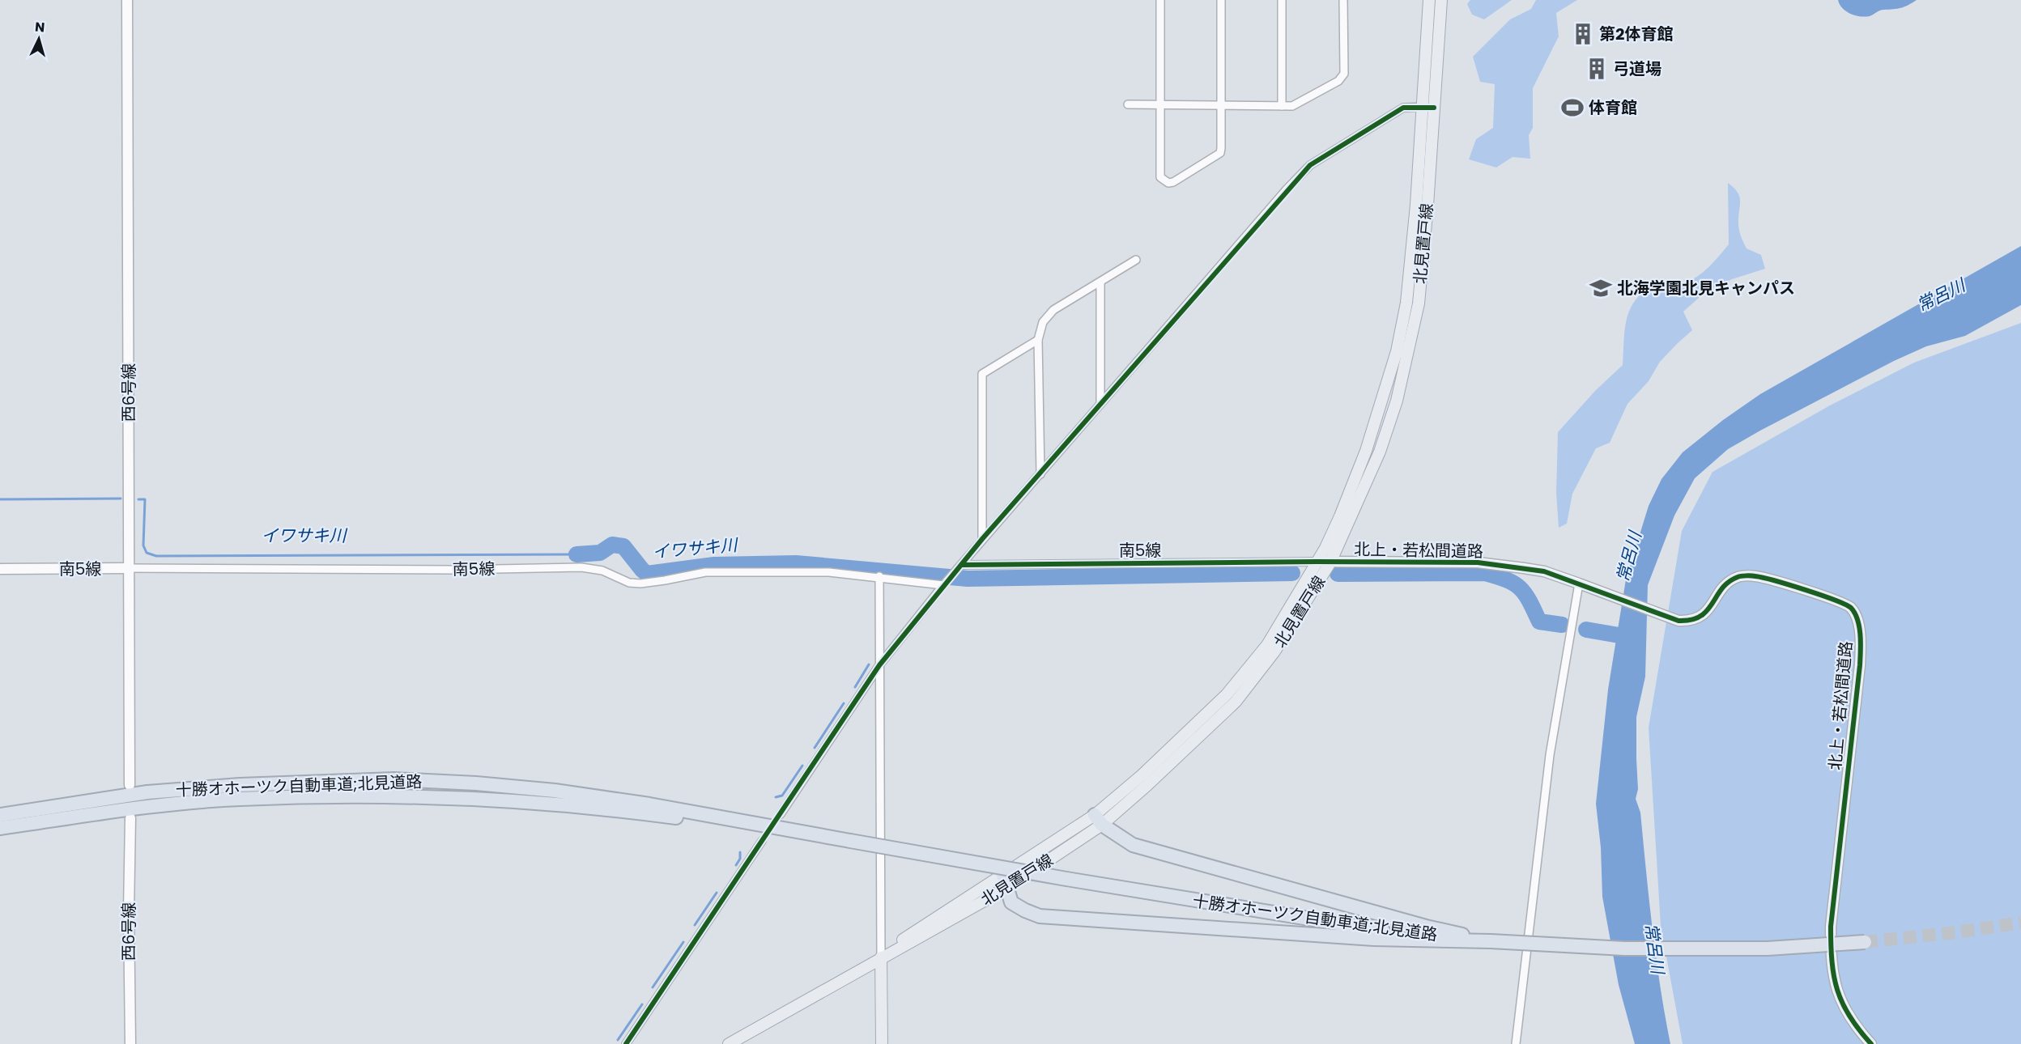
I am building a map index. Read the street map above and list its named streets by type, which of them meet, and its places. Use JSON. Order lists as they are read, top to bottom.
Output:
{
  "streets": {
    "highway": ["十勝オホーツク自動車道;北見道路"],
    "main road": ["北見置戸線"],
    "street": ["西6号線", "南5線", "北上・若松間道路"]
  },
  "crossings": [
    ["北見置戸線", "南5線"],
    ["北見置戸線", "北上・若松間道路"],
    ["西6号線", "南5線"],
    ["南5線", "北上・若松間道路"]
  ],
  "water": ["常呂川", "イワサキ川"],
  "places": {
    "building": ["第2体育館", "弓道場"],
    "sports": ["体育館"],
    "school or university": ["北海学園北見キャンパス"]
  },
  "north": "top"
}
